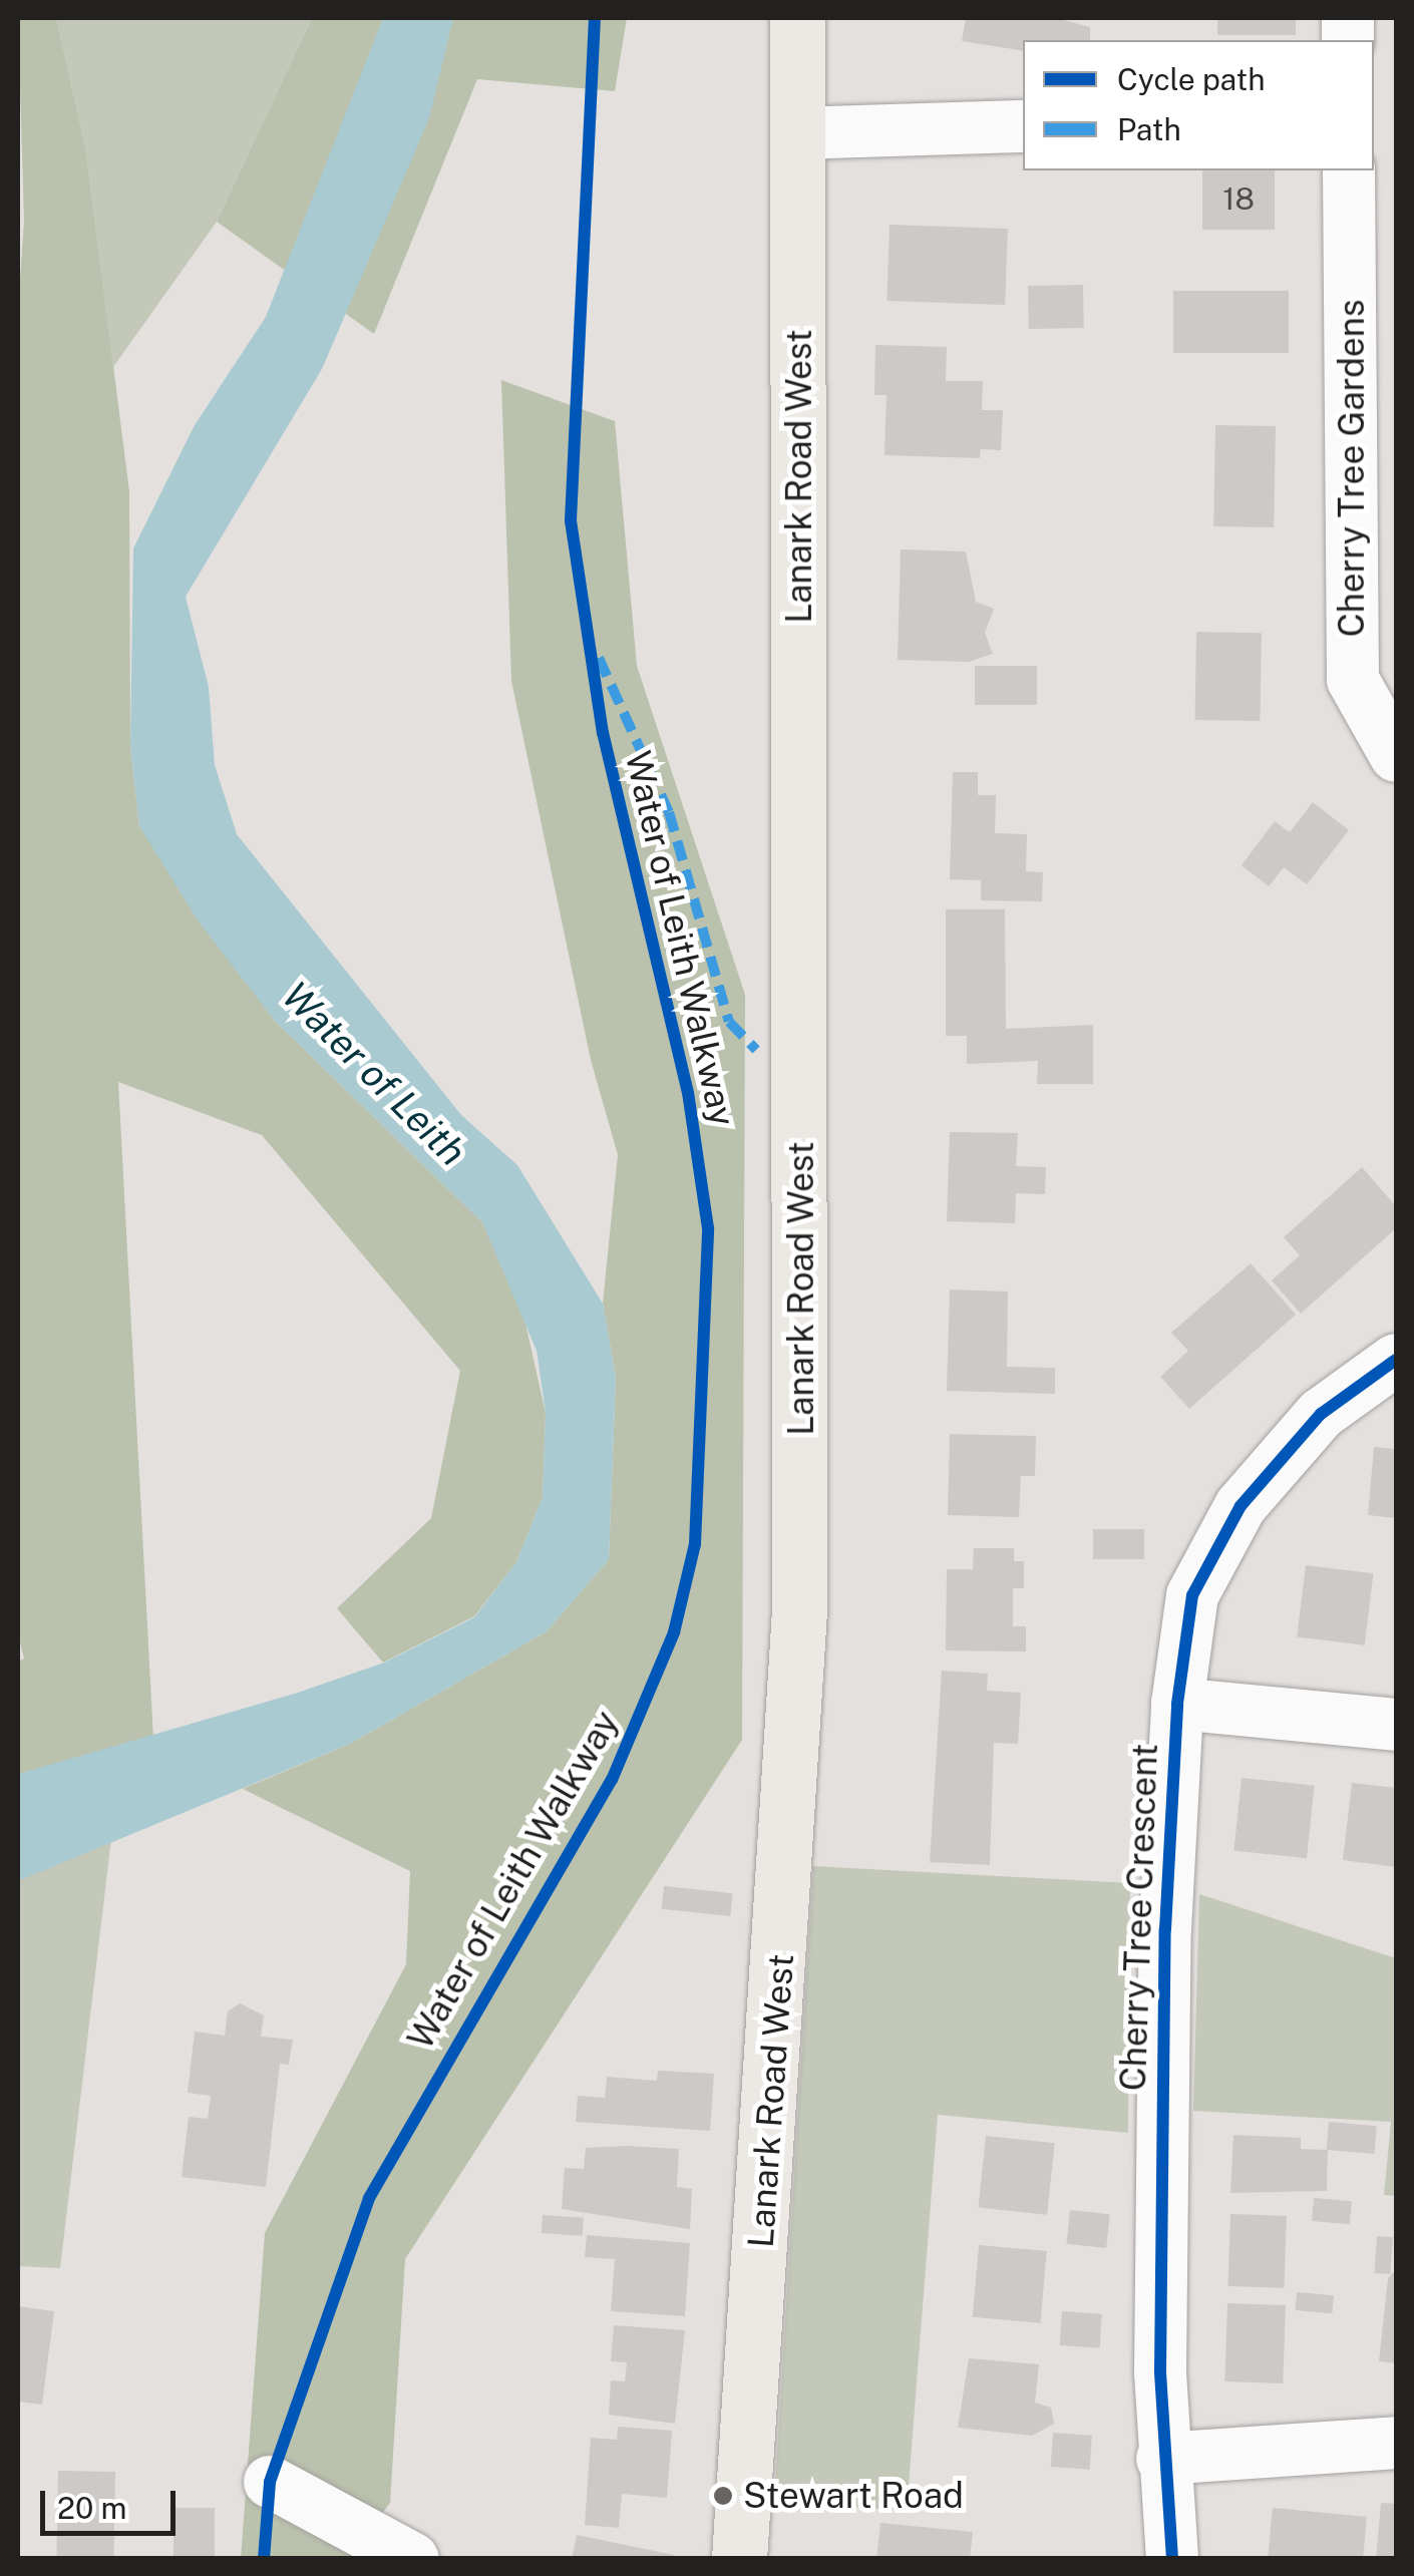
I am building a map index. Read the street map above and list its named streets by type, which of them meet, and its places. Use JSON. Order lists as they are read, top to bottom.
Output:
{
  "streets": {
    "main road": ["Lanark Road West"],
    "street": ["Cherry Tree Gardens", "Cherry Tree Crescent"],
    "cycle path": ["Water of Leith Walkway"]
  },
  "water": ["Water of Leith"],
  "places": ["Stewart Road"],
  "house_numbers": ["18"],
  "legend": ["Cycle path", "Path"],
  "scale_bar": "20 m"
}
